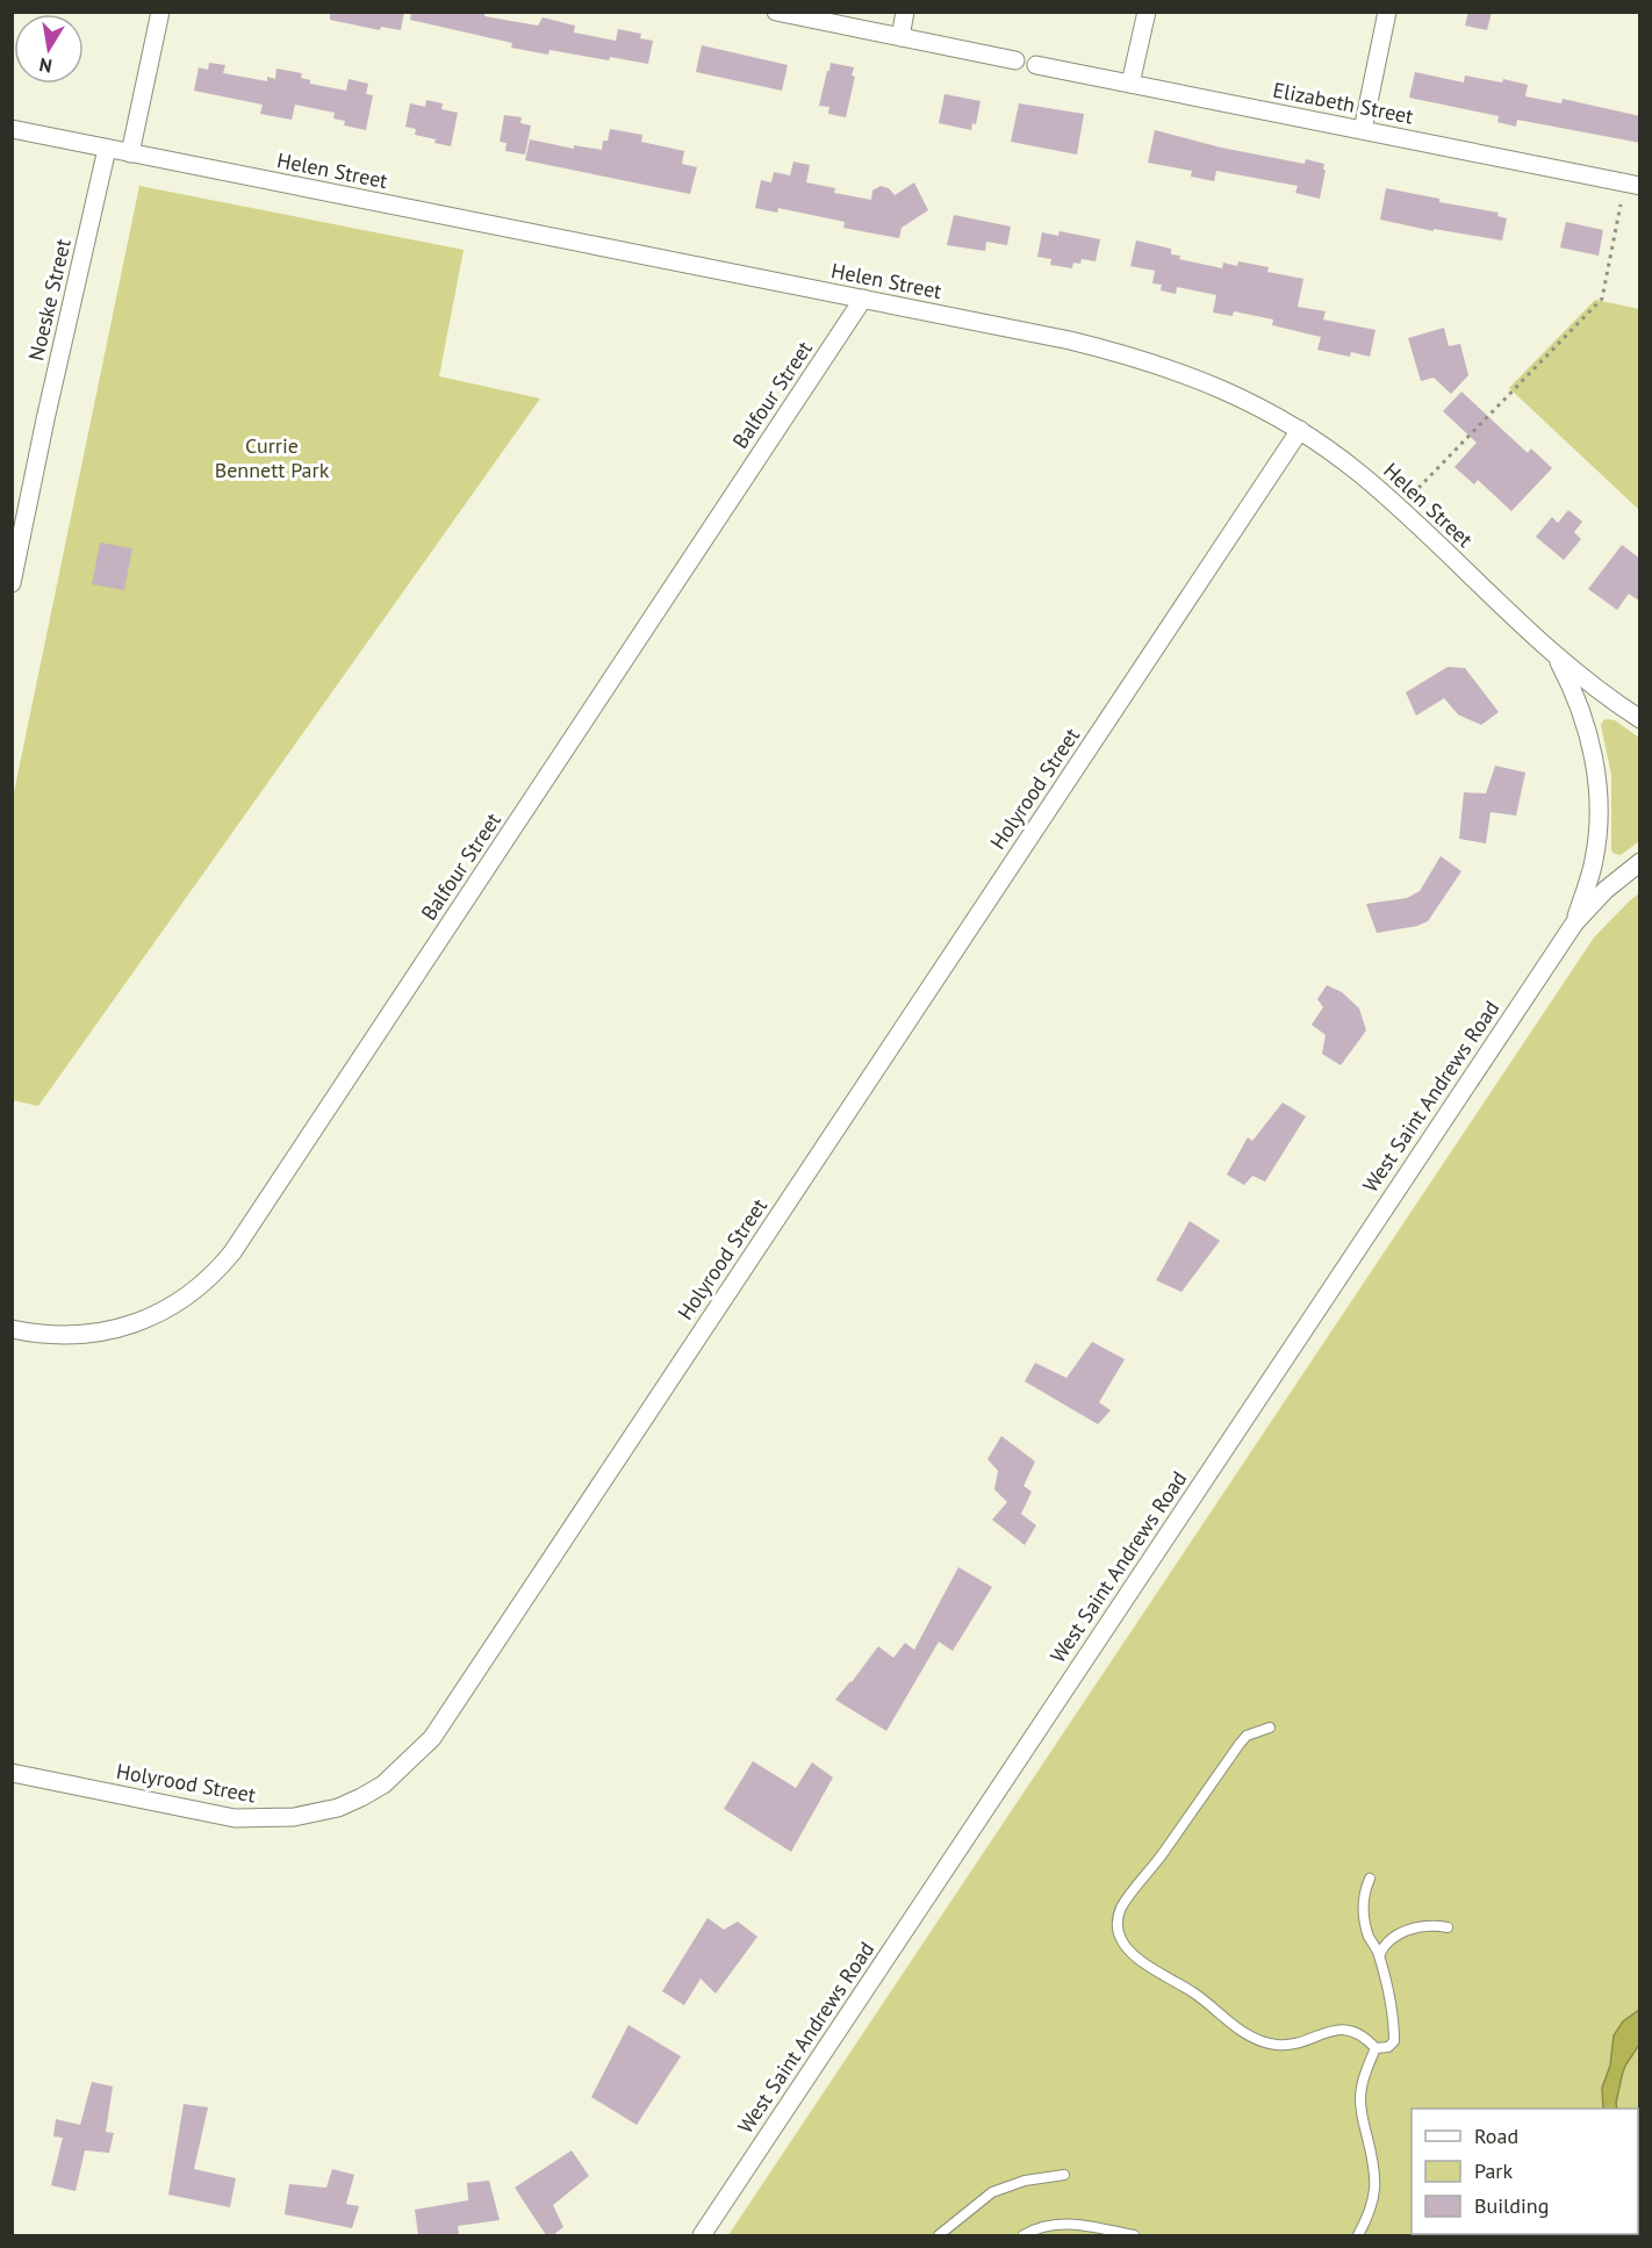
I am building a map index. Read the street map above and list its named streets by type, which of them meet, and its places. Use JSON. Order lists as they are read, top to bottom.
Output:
{
  "streets": {
    "street": [
      "Elizabeth Street",
      "Helen Street",
      "Noeske Street",
      "Balfour Street",
      "Holyrood Street",
      "West Saint Andrews Road"
    ]
  },
  "crossings": [
    ["Helen Street", "Noeske Street"],
    ["Helen Street", "Balfour Street"],
    ["Helen Street", "Holyrood Street"],
    ["Helen Street", "West Saint Andrews Road"]
  ],
  "parks": ["Currie Bennett Park"],
  "legend": ["Road", "Park", "Building"],
  "north": "bottom"
}
